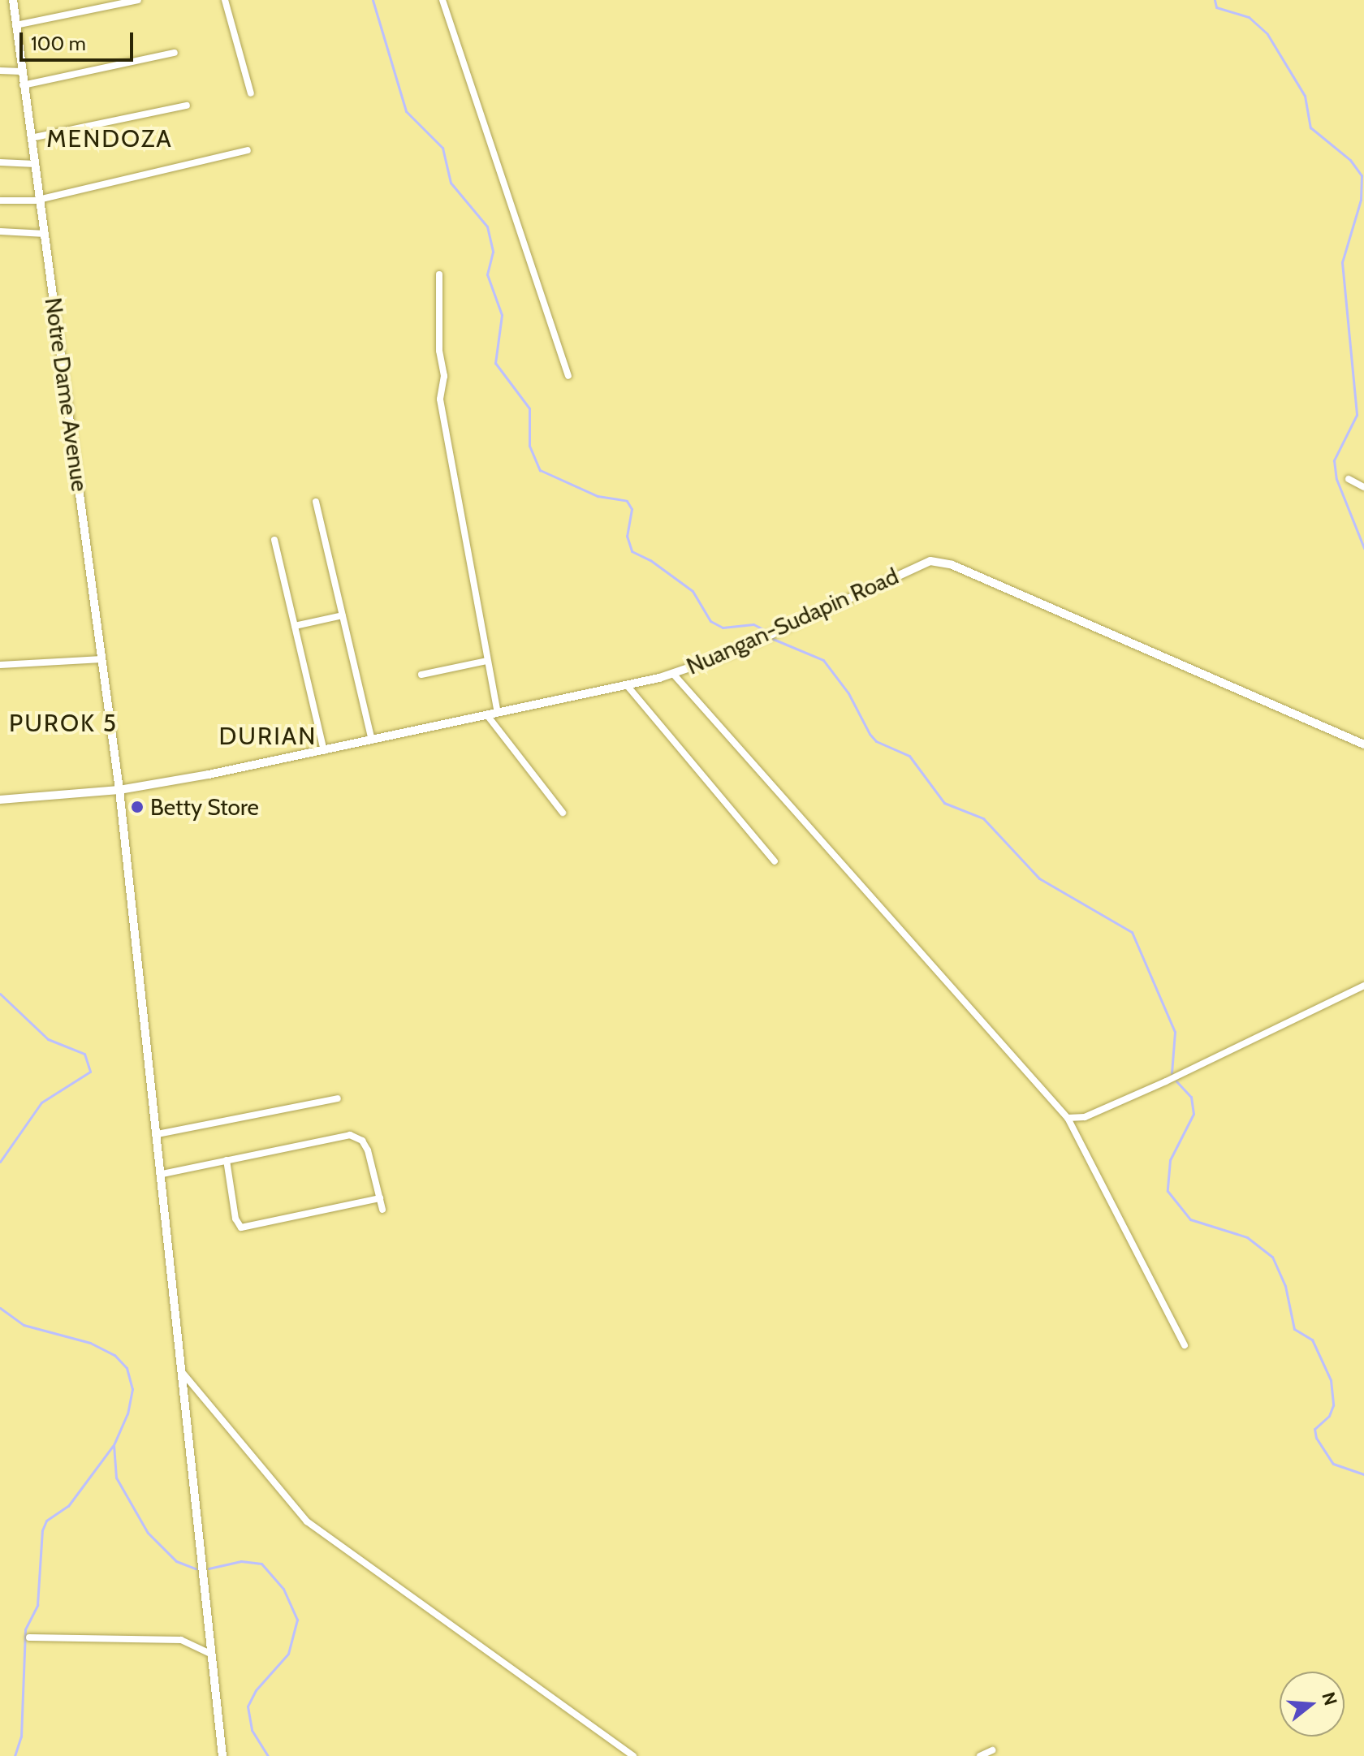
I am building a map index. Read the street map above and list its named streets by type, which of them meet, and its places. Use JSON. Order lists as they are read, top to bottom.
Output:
{
  "streets": {
    "street": ["Notre Dame Avenue", "Nuangan-Sudapin Road"]
  },
  "crossings": [
    ["Notre Dame Avenue", "Nuangan-Sudapin Road"]
  ],
  "districts": ["MENDOZA", "PUROK 5", "DURIAN"],
  "places": ["Betty Store"],
  "scale_bar": "100 m",
  "north": "right"
}
